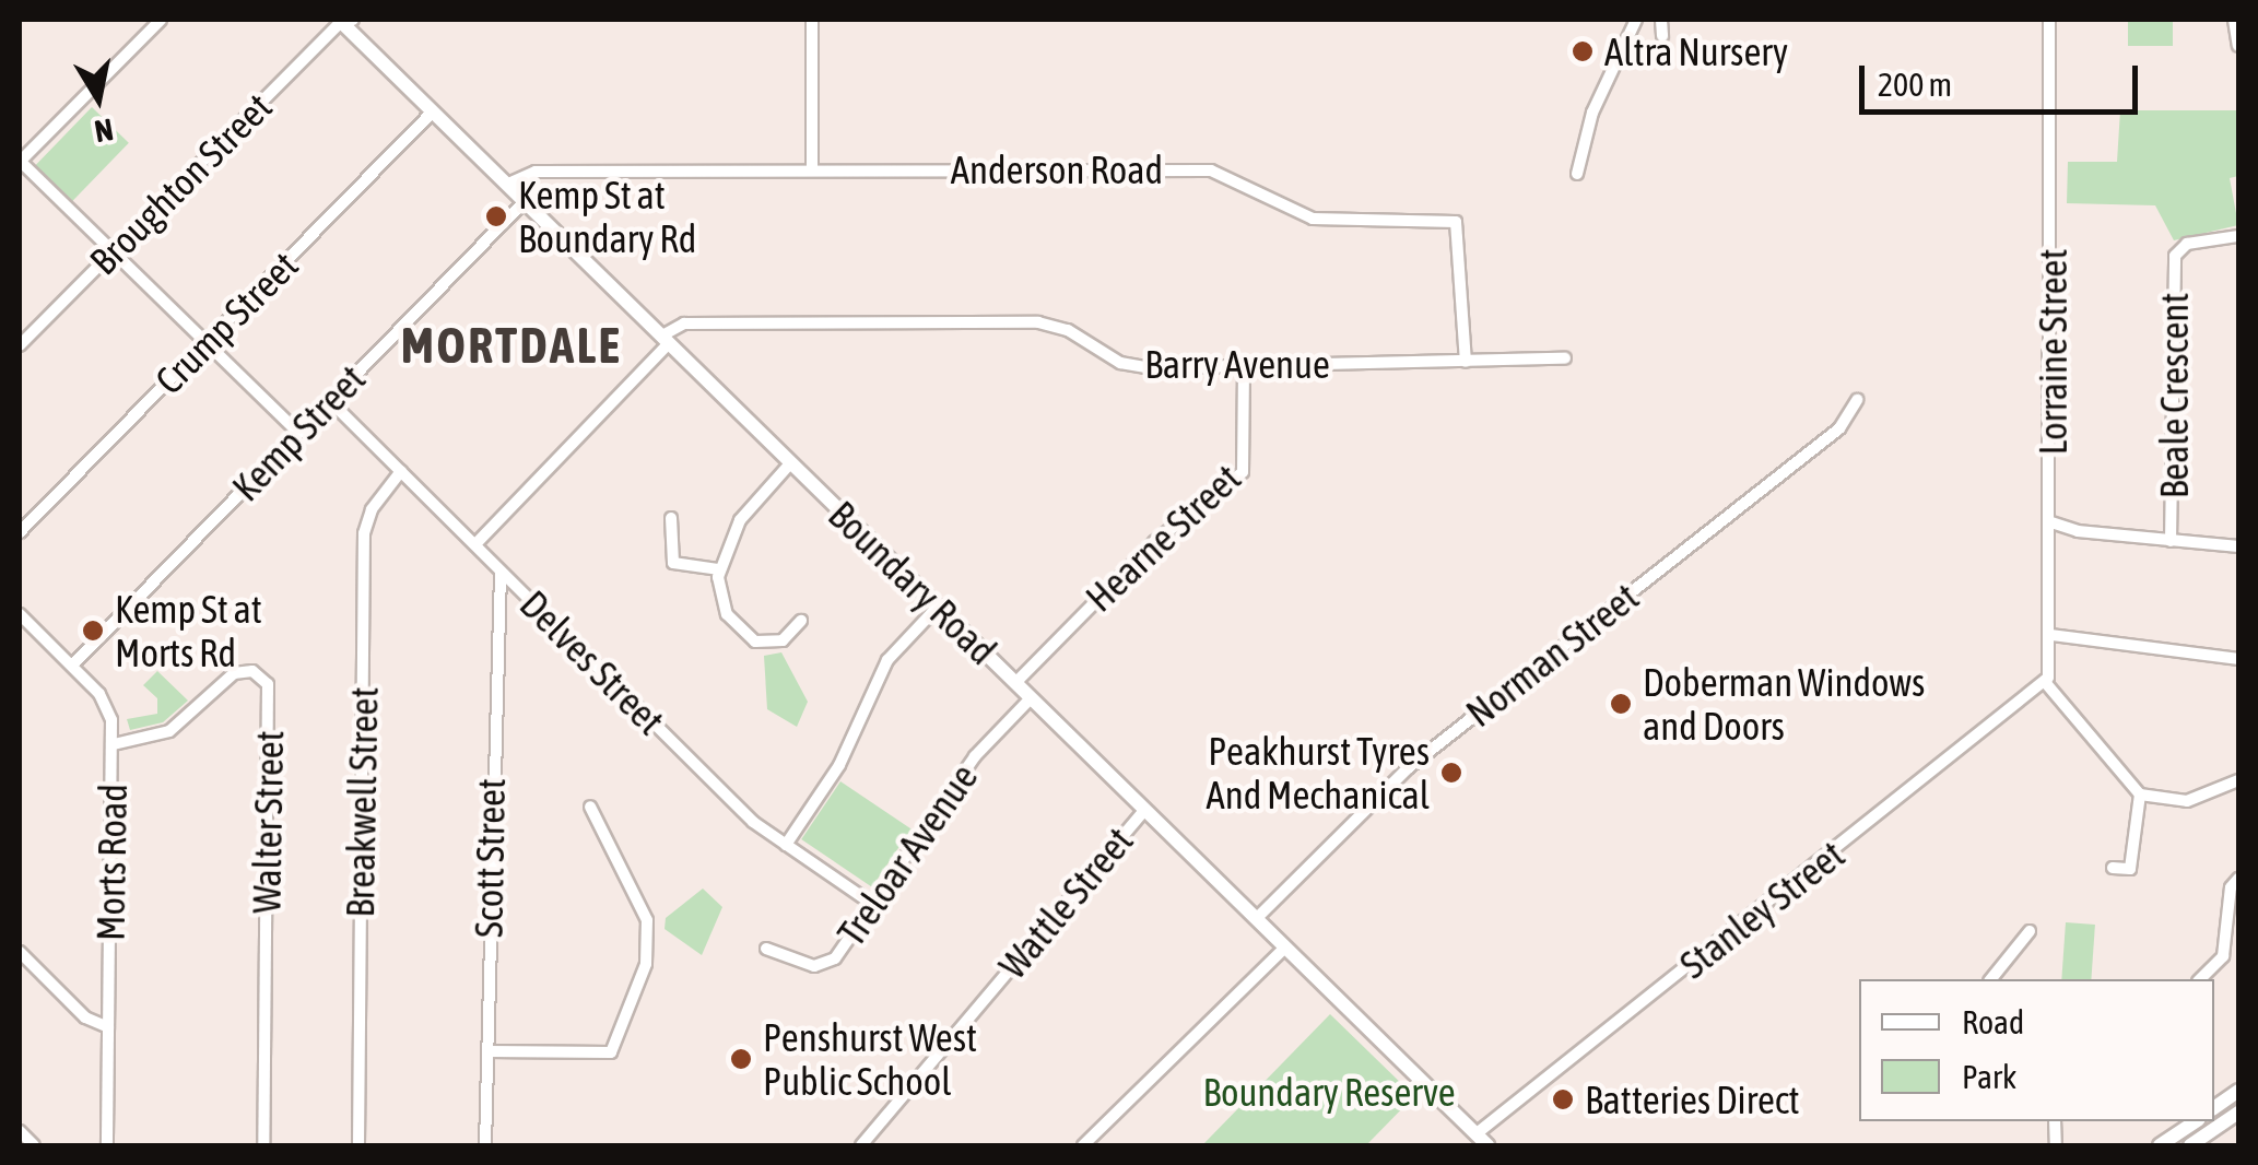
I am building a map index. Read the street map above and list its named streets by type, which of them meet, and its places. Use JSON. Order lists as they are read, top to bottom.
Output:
{
  "streets": {
    "main road": ["Boundary Road"],
    "street": [
      "Anderson Road",
      "Broughton Street",
      "Crump Street",
      "Lorraine Street",
      "Barry Avenue",
      "Beale Crescent",
      "Kemp Street",
      "Hearne Street",
      "Norman Street",
      "Delves Street",
      "Breakwell Street",
      "Walter Street",
      "Treloar Avenue",
      "Scott Street",
      "Morts Road",
      "Wattle Street",
      "Stanley Street"
    ]
  },
  "crossings": [
    ["Anderson Road", "Barry Avenue"],
    ["Anderson Road", "Boundary Road"],
    ["Broughton Street", "Boundary Road"],
    ["Crump Street", "Boundary Road"],
    ["Lorraine Street", "Stanley Street"],
    ["Barry Avenue", "Hearne Street"],
    ["Barry Avenue", "Boundary Road"],
    ["Kemp Street", "Boundary Road"],
    ["Kemp Street", "Delves Street"],
    ["Kemp Street", "Morts Road"],
    ["Hearne Street", "Boundary Road"],
    ["Boundary Road", "Norman Street"],
    ["Boundary Road", "Treloar Avenue"],
    ["Boundary Road", "Wattle Street"],
    ["Boundary Road", "Stanley Street"],
    ["Delves Street", "Breakwell Street"],
    ["Delves Street", "Treloar Avenue"],
    ["Delves Street", "Scott Street"],
    ["Walter Street", "Morts Road"]
  ],
  "districts": ["MORTDALE"],
  "parks": ["Boundary Reserve"],
  "places": [
    "Altra Nursery",
    "Kemp St at Boundary Rd",
    "Kemp St at Morts Rd",
    "Doberman Windows and Doors",
    "Peakhurst Tyres And Mechanical",
    "Penshurst West Public School",
    "Batteries Direct"
  ],
  "legend": ["Road", "Park"],
  "scale_bar": "200 m",
  "north": "bottom"
}
